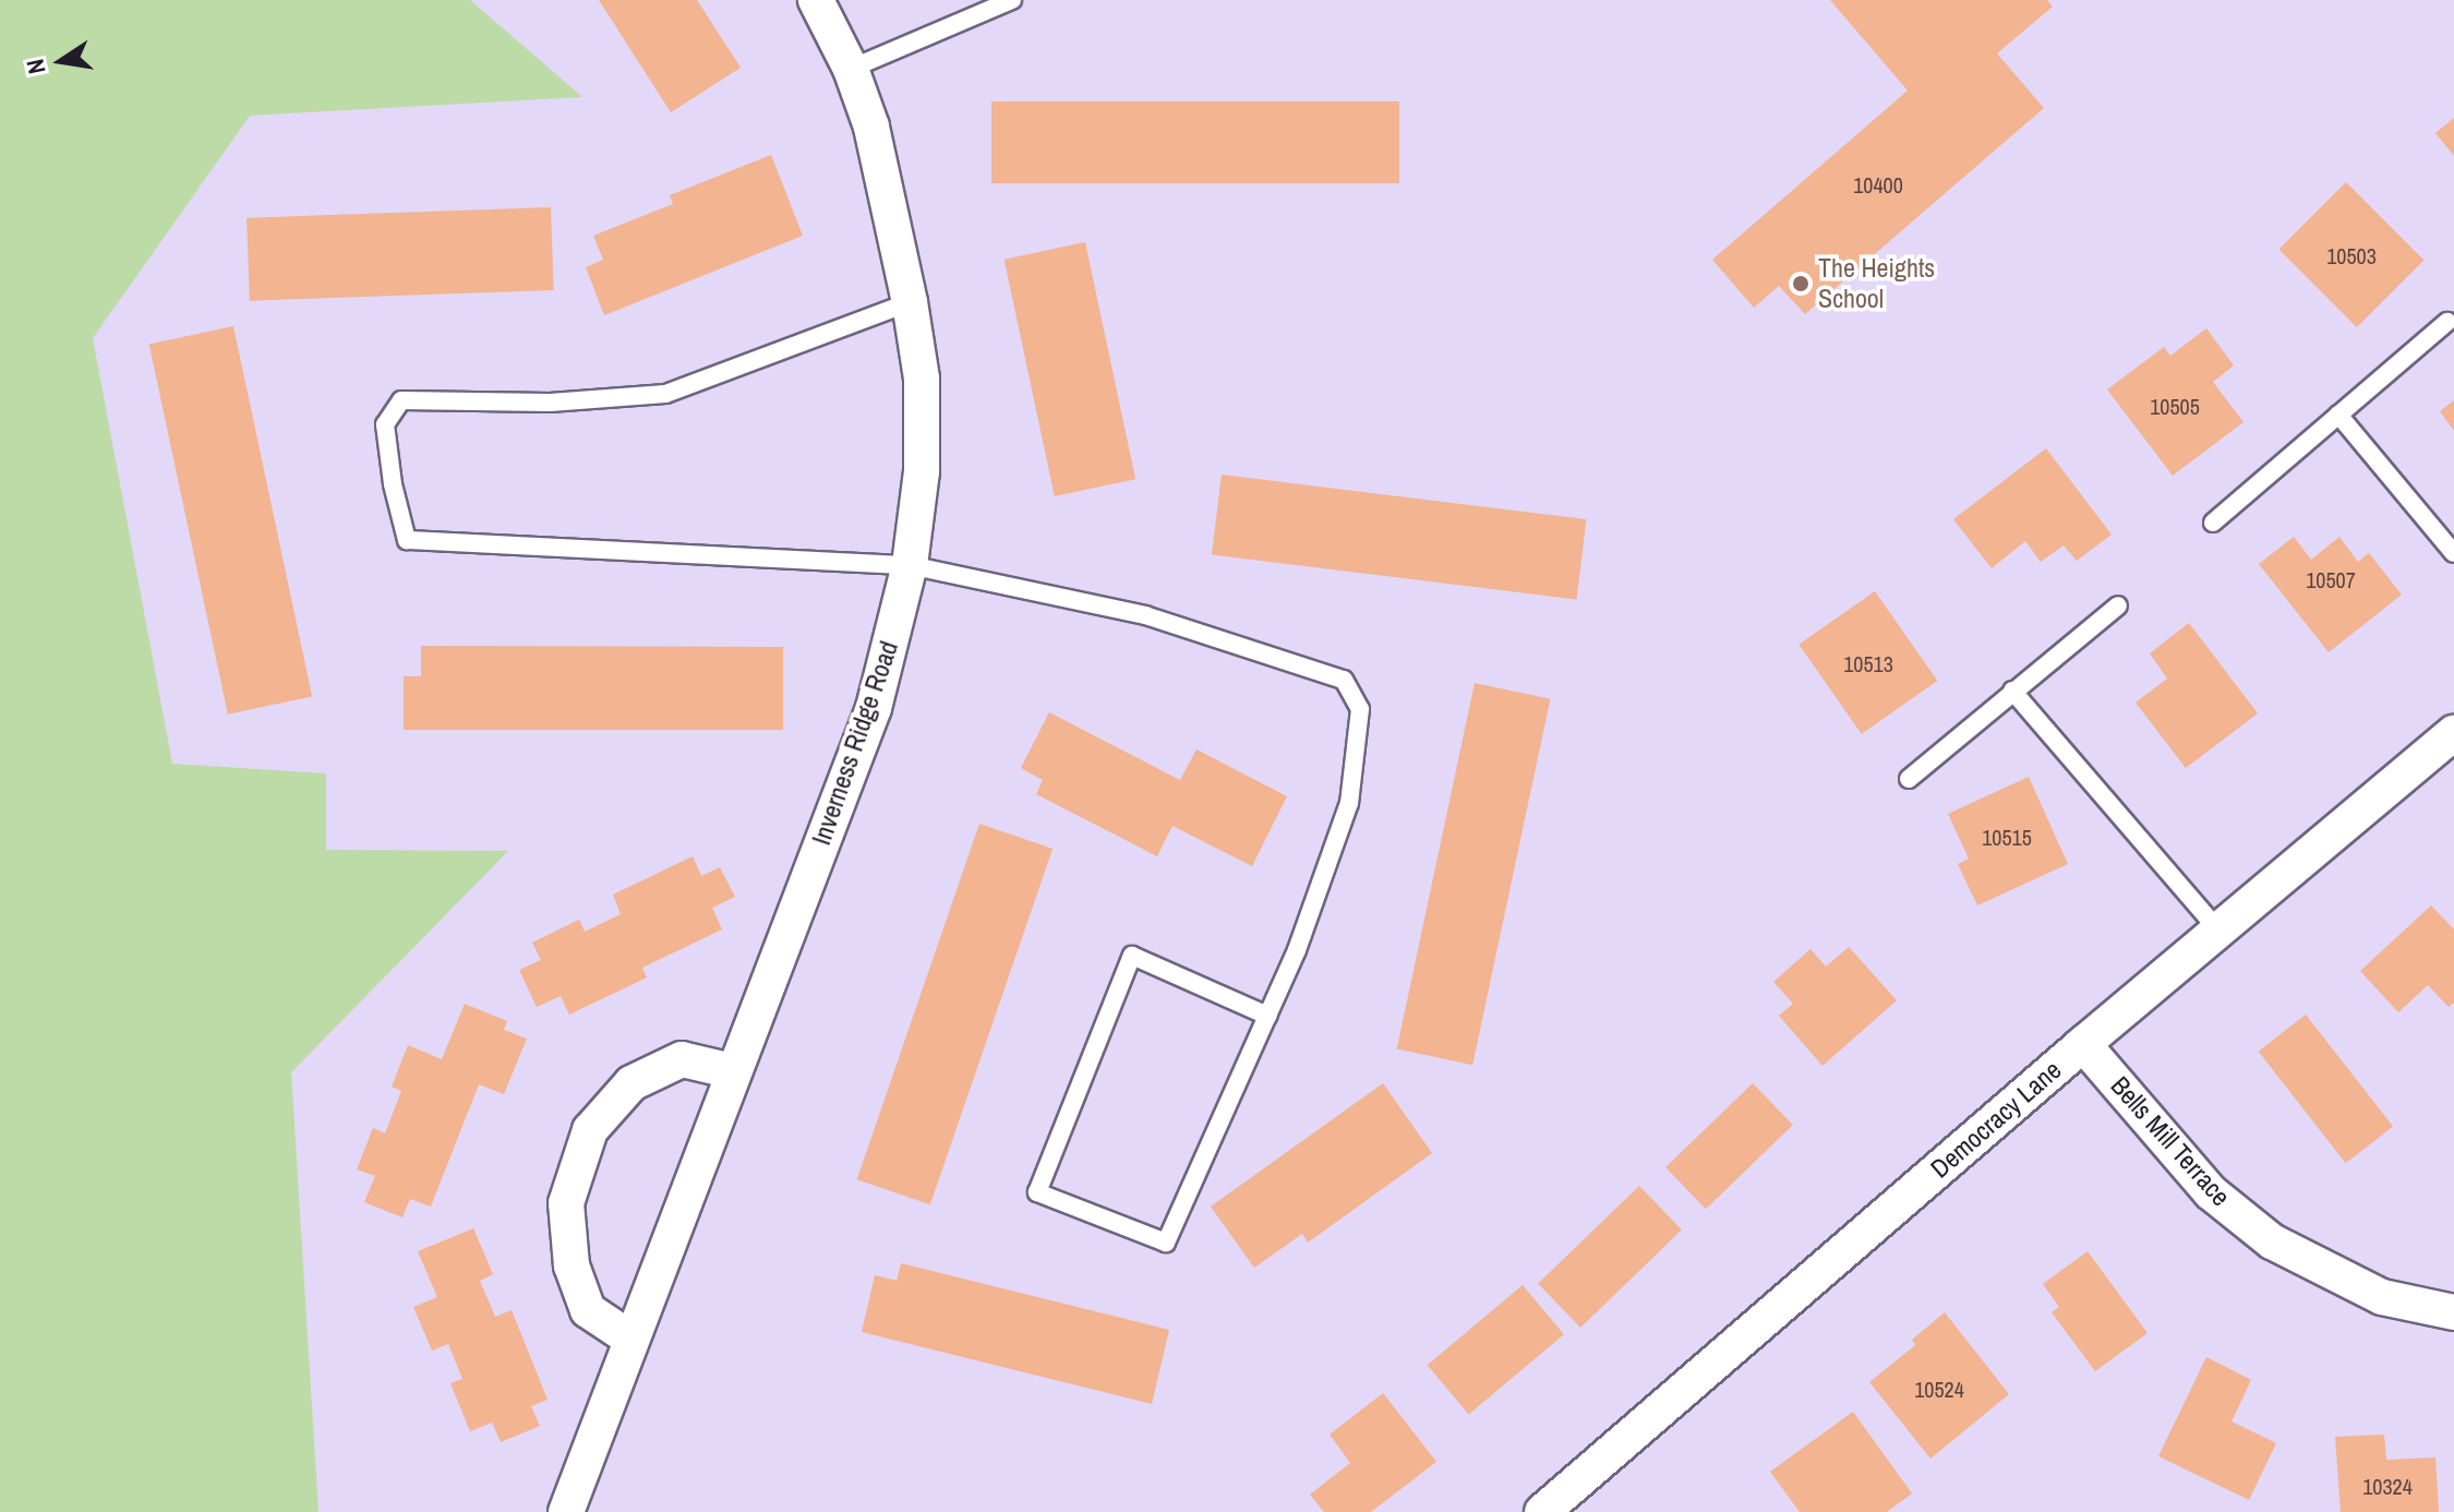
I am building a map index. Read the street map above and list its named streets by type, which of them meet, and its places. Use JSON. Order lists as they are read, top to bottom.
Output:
{
  "streets": {
    "street": ["Inverness Ridge Road", "Democracy Lane", "Bells Mill Terrace"]
  },
  "crossings": [
    ["Democracy Lane", "Bells Mill Terrace"]
  ],
  "places": ["The Heights School"],
  "house_numbers": [
    "10400",
    "10503",
    "10505",
    "10507",
    "10513",
    "10515",
    "10524",
    "10324"
  ],
  "north": "left"
}
